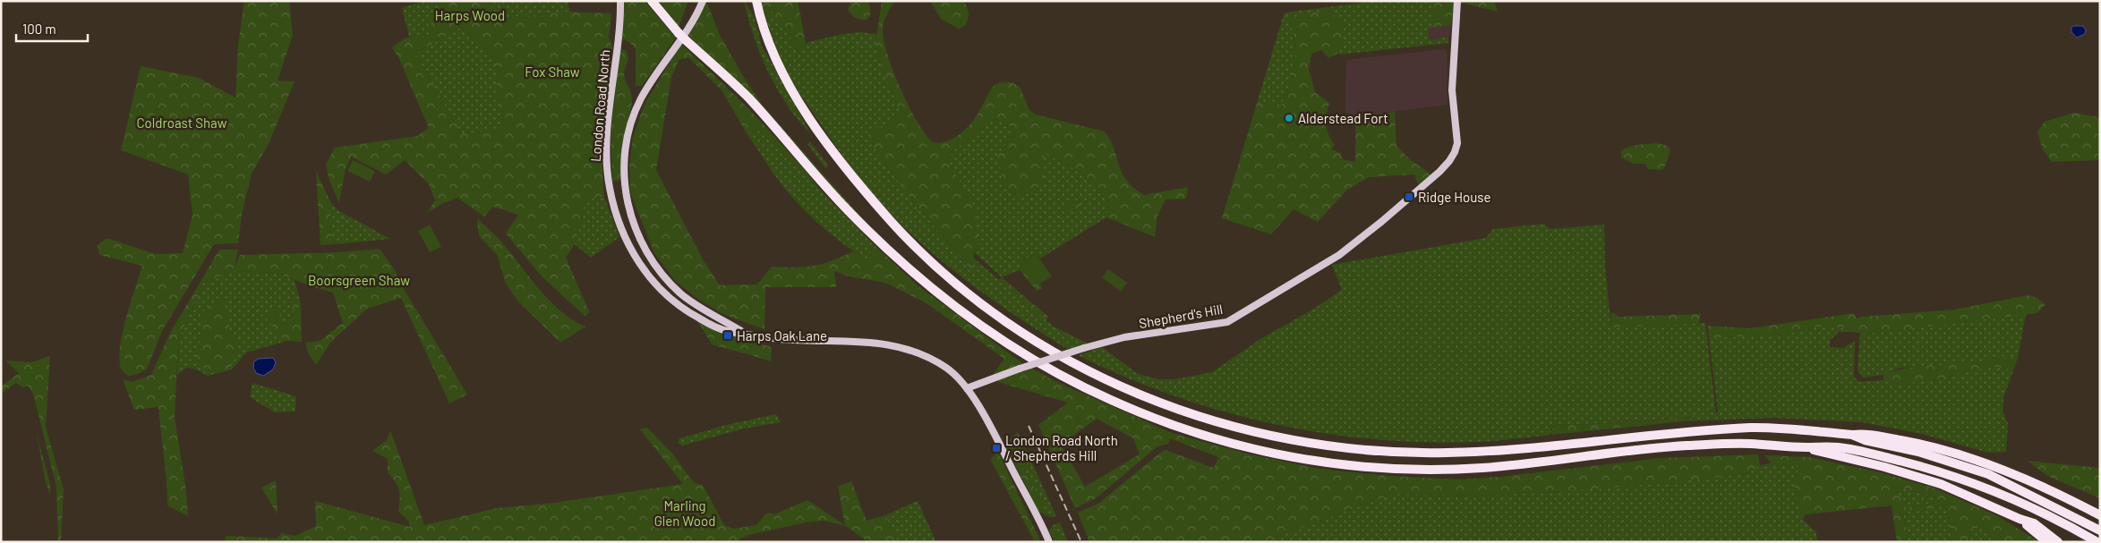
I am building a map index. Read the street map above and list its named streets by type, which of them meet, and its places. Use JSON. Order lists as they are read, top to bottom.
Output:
{
  "streets": {
    "main road": ["London Road North", "Shepherd's Hill"]
  },
  "crossings": [
    ["London Road North", "Shepherd's Hill"]
  ],
  "parks": [
    "Harps Wood",
    "Fox Shaw",
    "Coldroast Shaw",
    "Boorsgreen Shaw",
    "Marling Glen Wood"
  ],
  "places": {
    "other": ["Alderstead Fort"],
    "transit": ["Ridge House", "Harps Oak Lane", "London Road North / Shepherds Hill"]
  },
  "scale_bar": "100 m"
}
